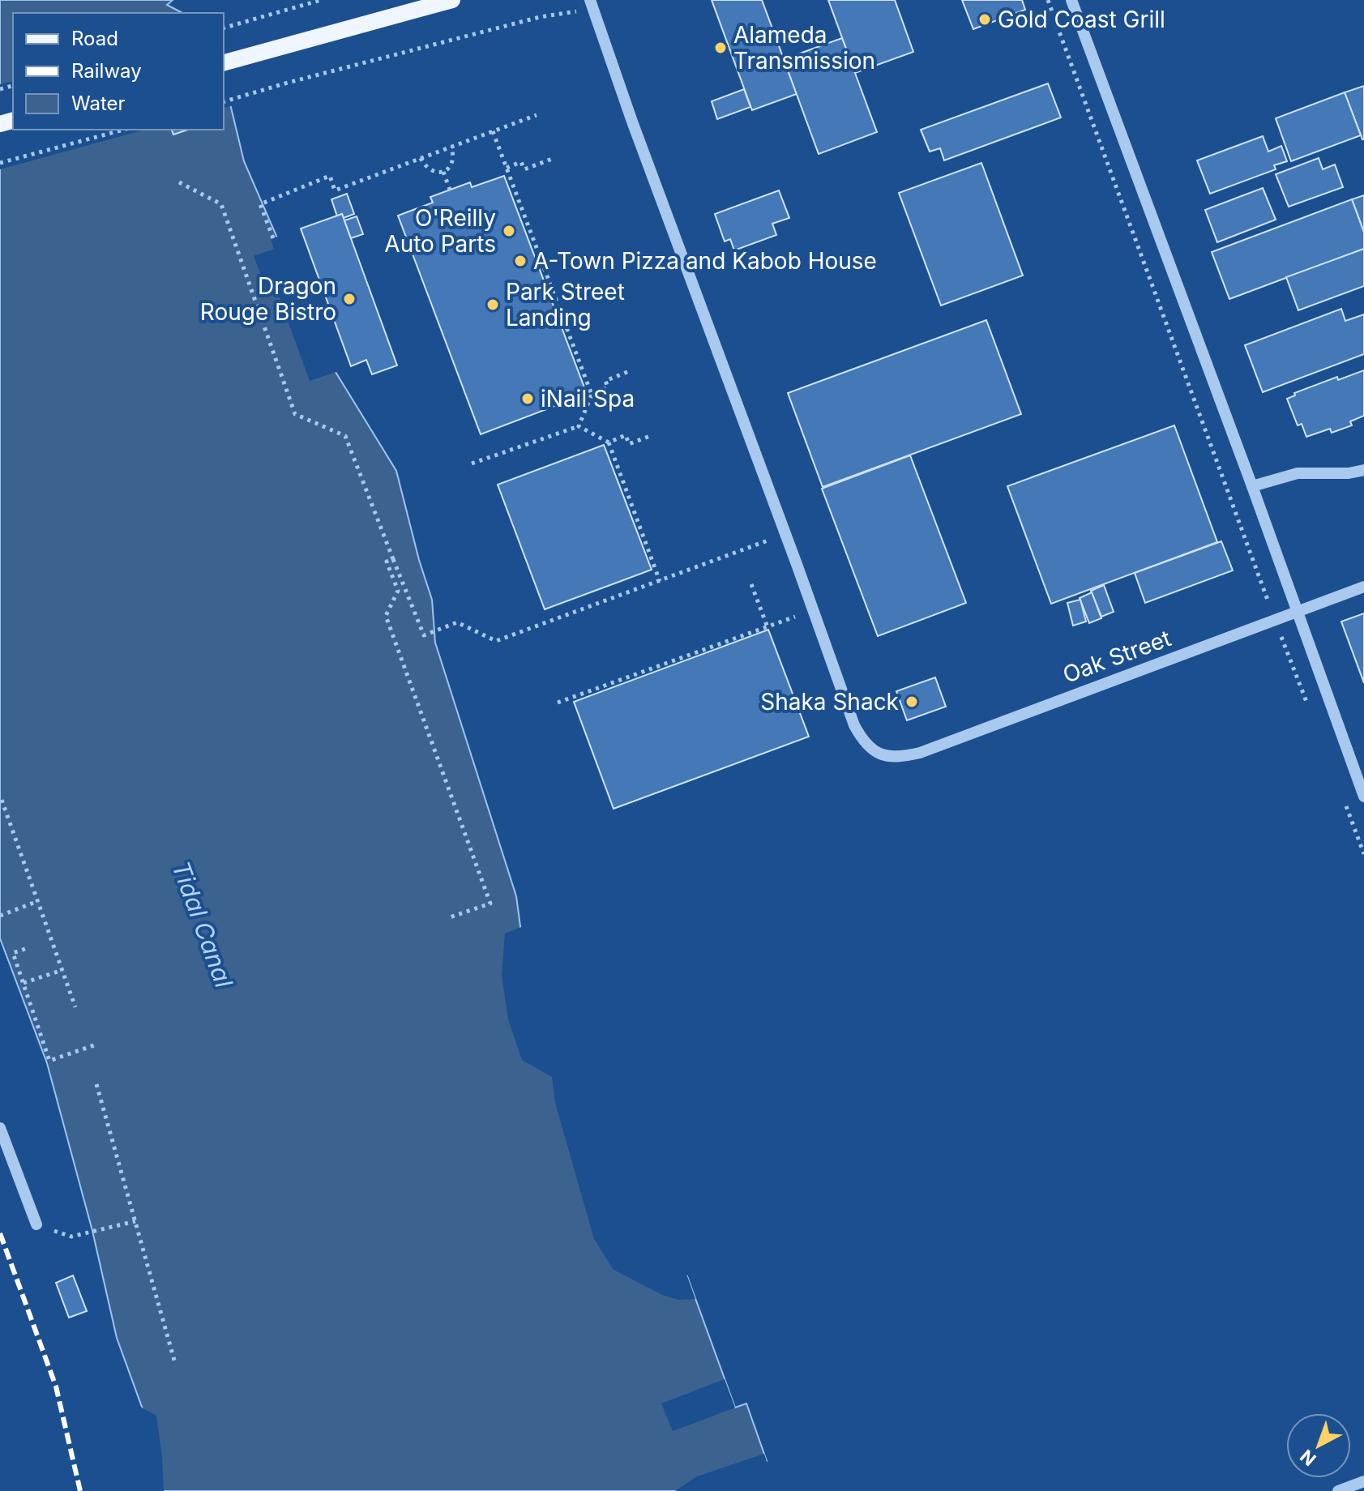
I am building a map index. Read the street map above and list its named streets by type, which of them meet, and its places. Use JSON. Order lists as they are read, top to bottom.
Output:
{
  "streets": {
    "street": ["Oak Street"]
  },
  "water": ["Tidal Canal"],
  "places": [
    "Gold Coast Grill",
    "Alameda Transmission",
    "O'Reilly Auto Parts",
    "A-Town Pizza and Kabob House",
    "Dragon Rouge Bistro",
    "Park Street Landing",
    "iNail Spa",
    "Shaka Shack"
  ],
  "legend": ["Road", "Railway", "Water"],
  "north": "bottom left"
}
